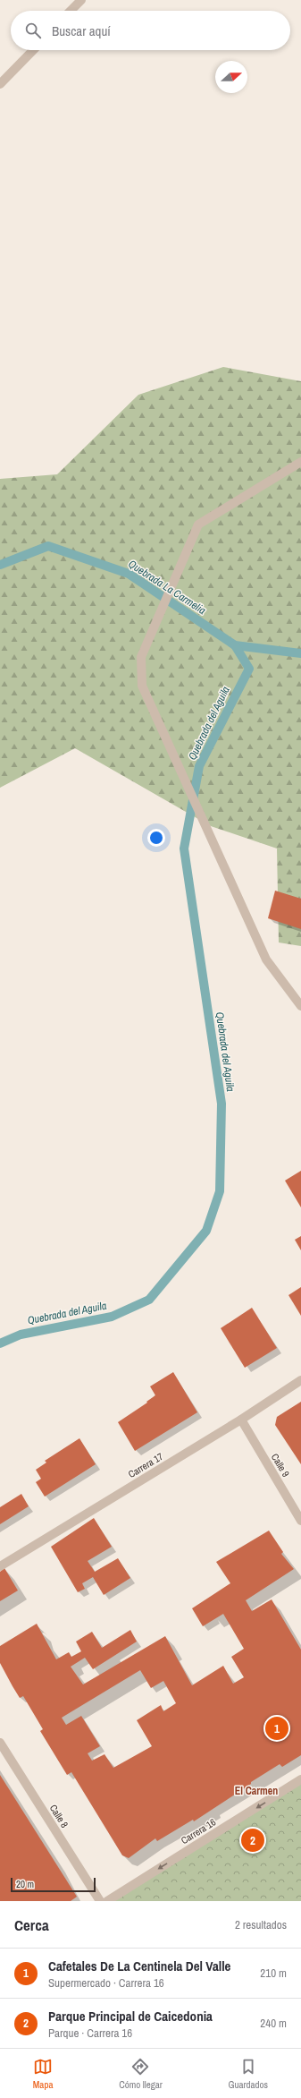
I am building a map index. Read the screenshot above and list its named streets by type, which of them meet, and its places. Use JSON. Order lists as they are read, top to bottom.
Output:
{
  "streets": {
    "street": [
      "Carrera 17",
      "Calle 9",
      "Calle 8",
      "Carrera 16"
    ]
  },
  "crossings": [
    ["Carrera 17", "Calle 9"]
  ],
  "one_way": ["Carrera 16"],
  "districts": ["El Carmen"],
  "water": ["Quebrada La Carmelia", "Quebrada del Aguila"],
  "scale_bar": "20 m",
  "north": "right",
  "page": {
    "search": "Buscar aquí",
    "pins": ["1", "2"],
    "scale": "20 m",
    "heading": ["Cerca", "2 resultados"],
    "list": [
      {
        "mark": "1",
        "name": "Cafetales De La Centinela Del Valle",
        "note": "Supermercado · Carrera 16",
        "value": "210 m"
      },
      {
        "mark": "2",
        "name": "Parque Principal de Caicedonia",
        "note": "Parque · Carrera 16",
        "value": "240 m"
      }
    ],
    "nav": ["Mapa", "Cómo llegar", "Guardados"]
  }
}
